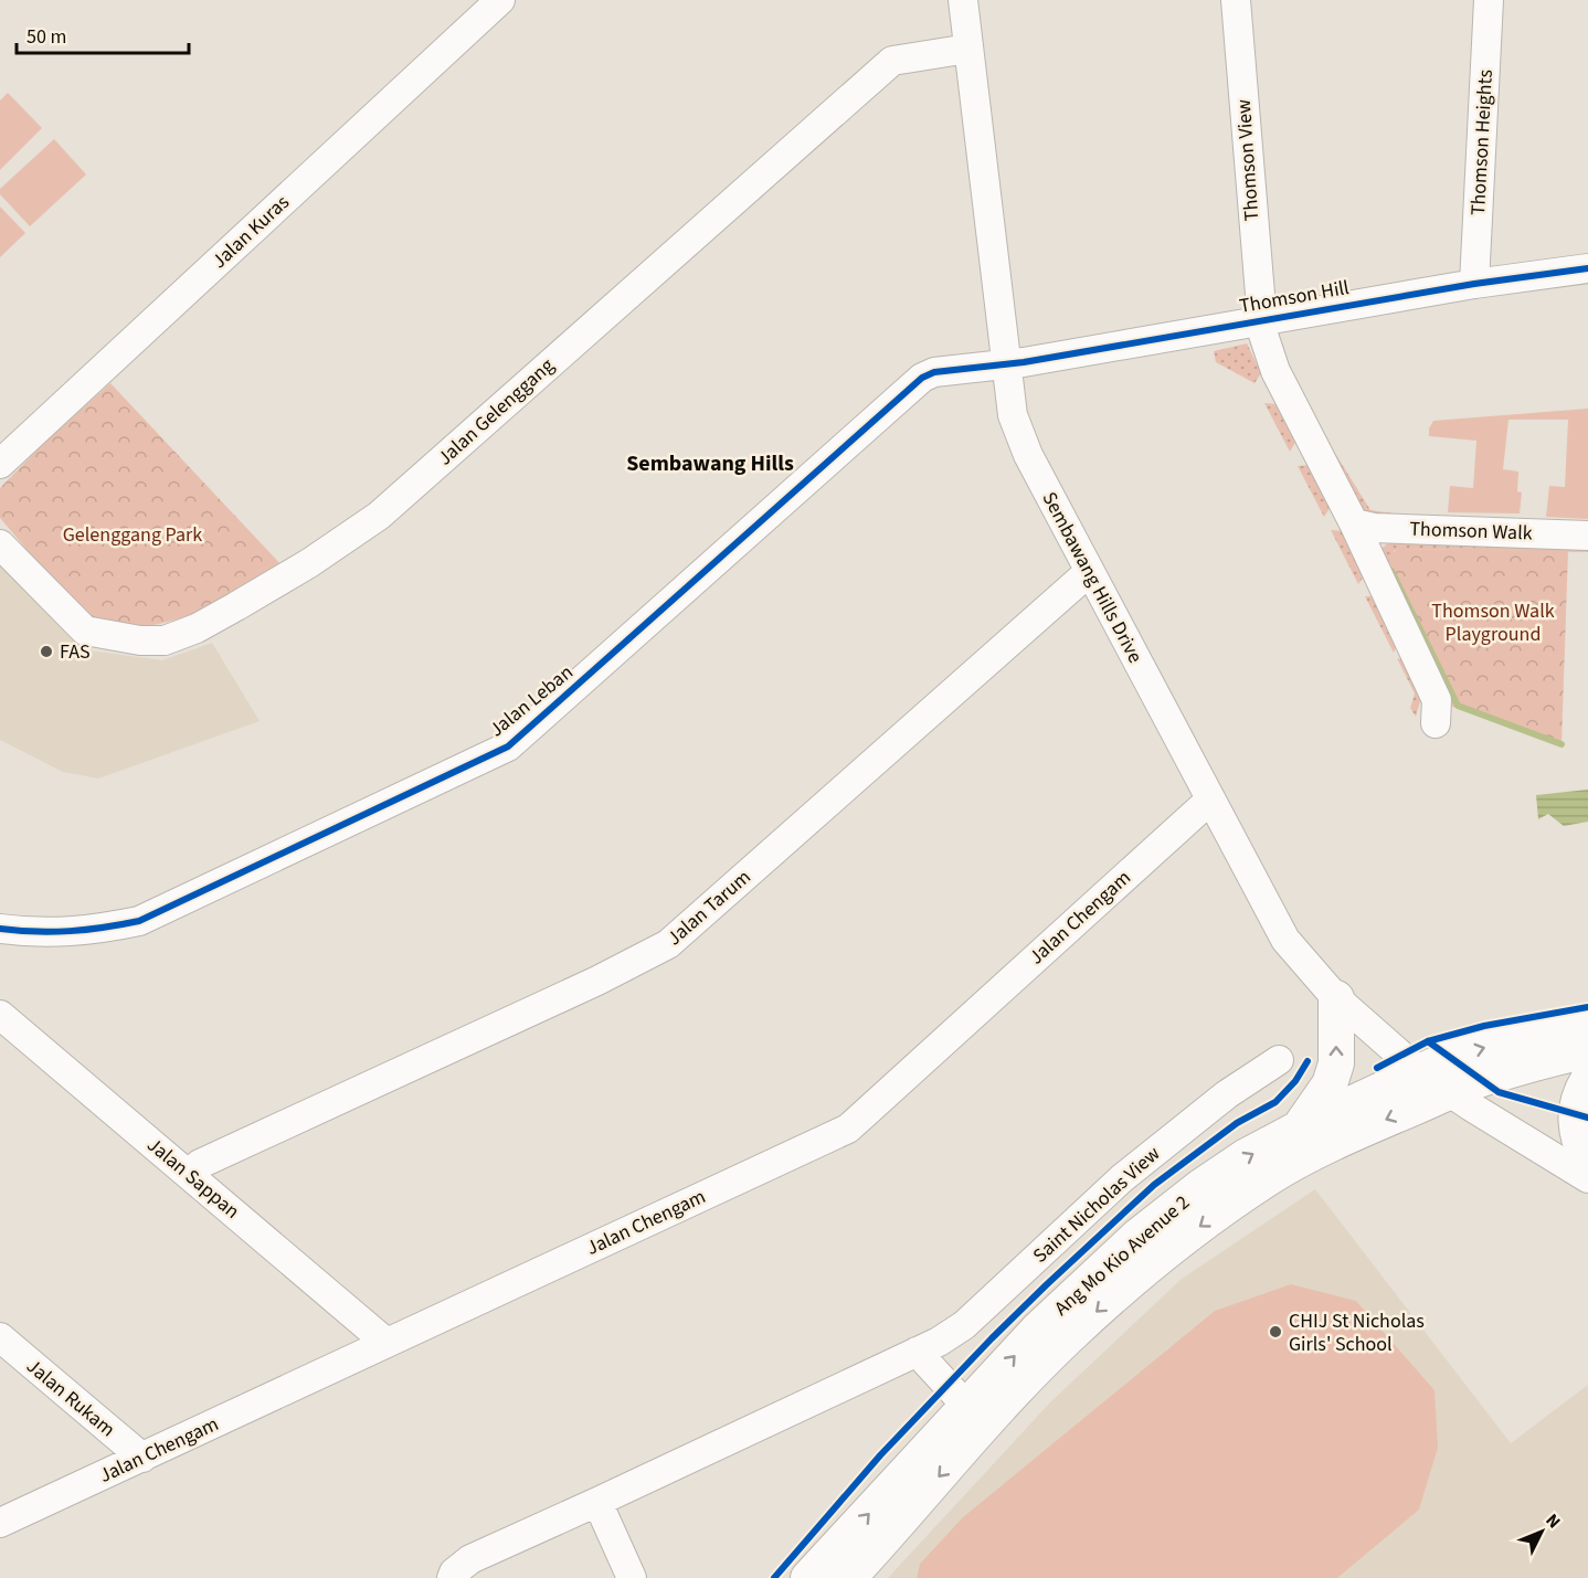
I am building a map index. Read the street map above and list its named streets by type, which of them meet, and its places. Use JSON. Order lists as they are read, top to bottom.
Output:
{
  "streets": {
    "main road": ["Ang Mo Kio Avenue 2"],
    "street": [
      "Thomson Heights",
      "Thomson View",
      "Jalan Kuras",
      "Thomson Hill",
      "Jalan Gelenggang",
      "Thomson Walk",
      "Sembawang Hills Drive",
      "Jalan Leban",
      "Jalan Tarum",
      "Jalan Chengam",
      "Jalan Sappan",
      "Saint Nicholas View",
      "Jalan Rukam"
    ]
  },
  "crossings": [
    ["Thomson Heights", "Thomson Hill"],
    ["Thomson View", "Thomson Hill"],
    ["Thomson Hill", "Sembawang Hills Drive"],
    ["Thomson Hill", "Jalan Leban"],
    ["Jalan Gelenggang", "Sembawang Hills Drive"],
    ["Sembawang Hills Drive", "Jalan Leban"],
    ["Sembawang Hills Drive", "Jalan Tarum"],
    ["Sembawang Hills Drive", "Jalan Chengam"],
    ["Sembawang Hills Drive", "Ang Mo Kio Avenue 2"],
    ["Jalan Tarum", "Jalan Sappan"],
    ["Jalan Chengam", "Jalan Sappan"],
    ["Jalan Chengam", "Jalan Rukam"]
  ],
  "districts": ["Sembawang Hills"],
  "parks": ["Gelenggang Park", "Thomson Walk Playground"],
  "places": ["FAS", "CHIJ St Nicholas Girls' School"],
  "scale_bar": "50 m",
  "north": "top right"
}
